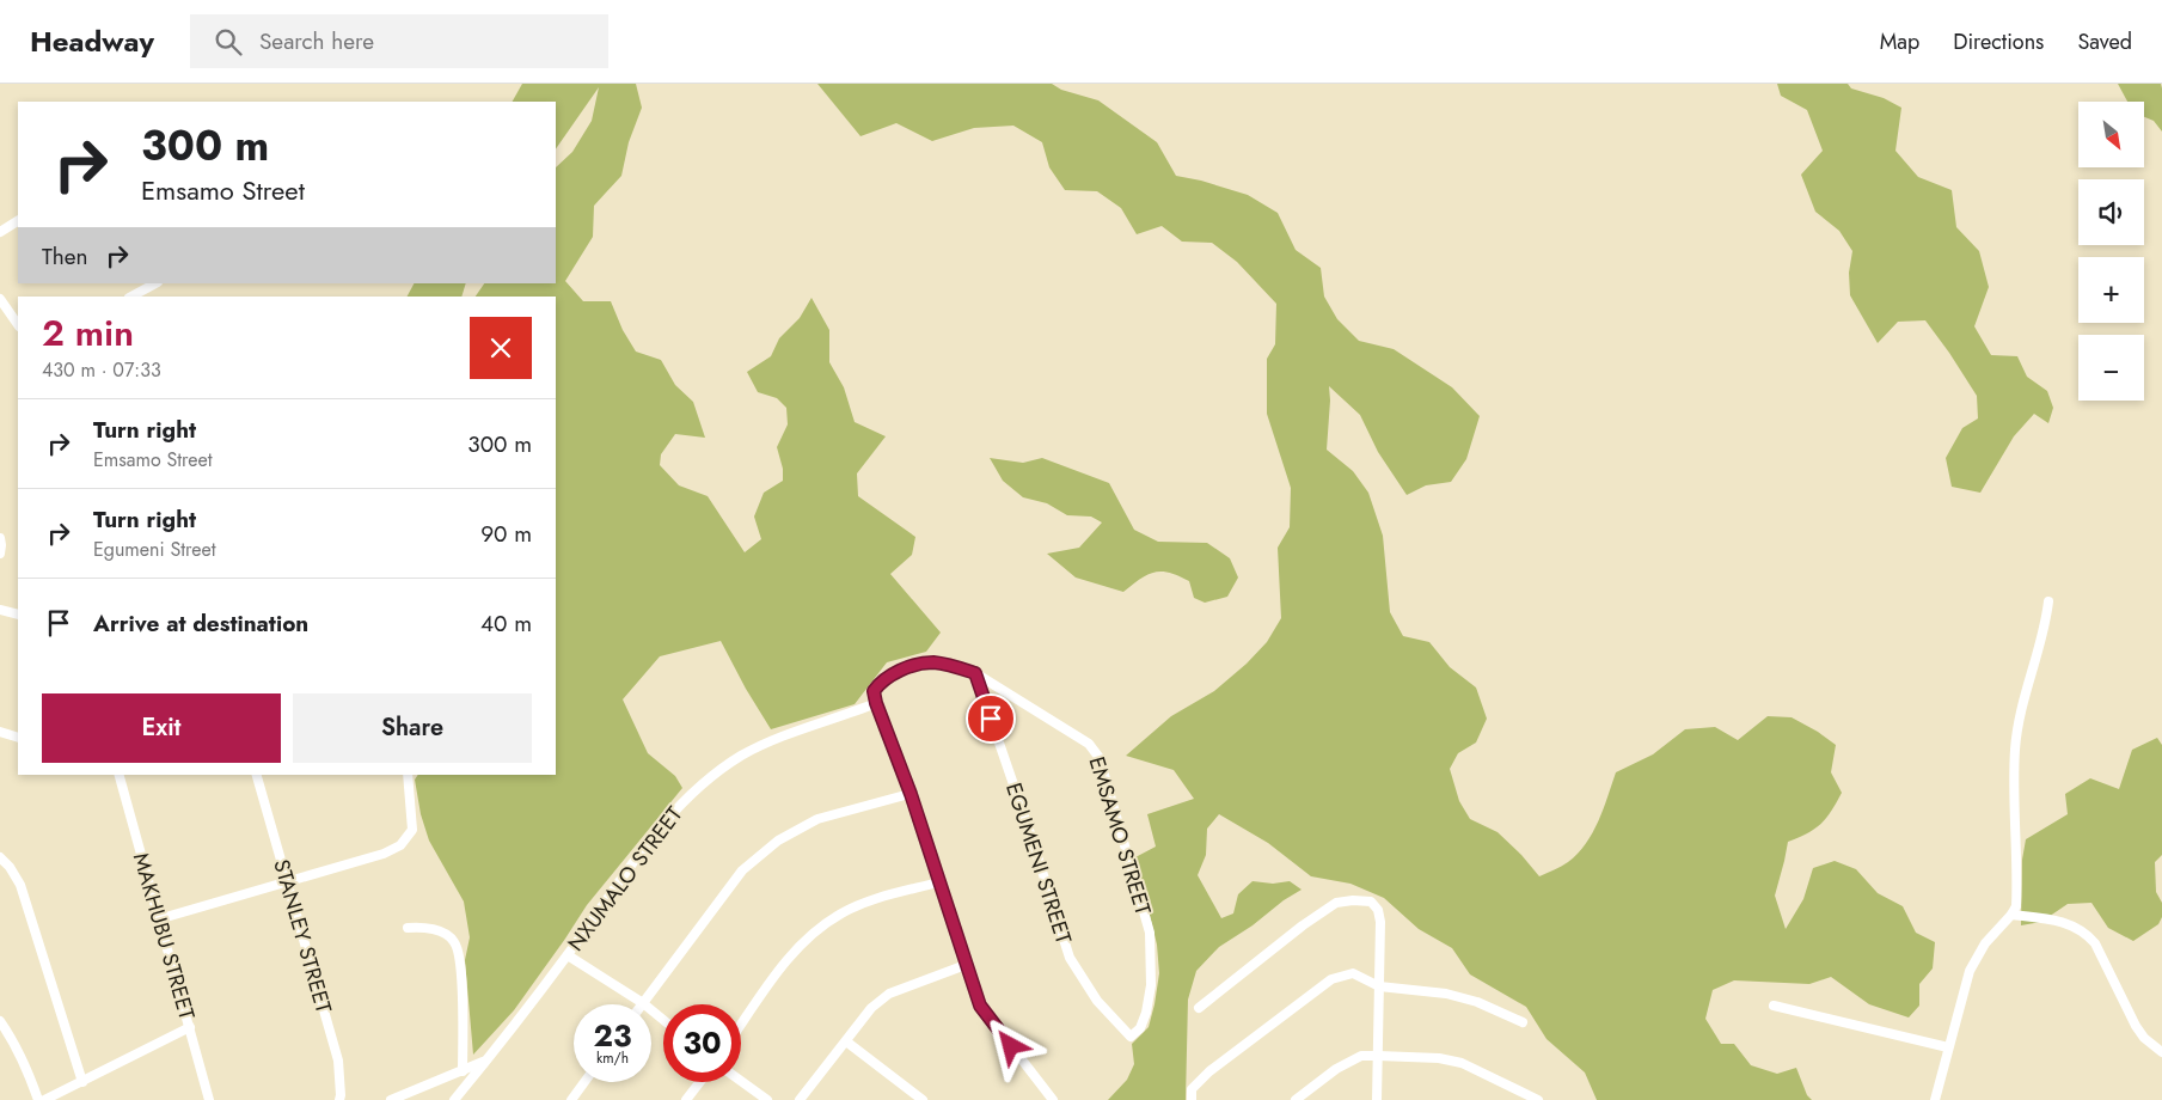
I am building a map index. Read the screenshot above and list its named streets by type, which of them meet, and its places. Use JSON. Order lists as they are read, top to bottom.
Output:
{
  "streets": {
    "street": [
      "EMSAMO STREET",
      "EGUMENI STREET",
      "NXUMALO STREET",
      "MAKHUBU STREET",
      "STANLEY STREET"
    ]
  },
  "crossings": [
    ["EMSAMO STREET", "EGUMENI STREET"],
    ["EMSAMO STREET", "NXUMALO STREET"]
  ],
  "north": "bottom right",
  "page": {
    "header": "Headway",
    "search": "Search here",
    "nav": ["Map", "Directions", "Saved"],
    "map_buttons": ["+", "−"],
    "turn": ["300 m", "Emsamo Street"],
    "then": "Then",
    "heading": ["2 min", "430 m · 07:33"],
    "list": [
      {
        "name": "Turn right",
        "note": "Emsamo Street",
        "value": "300 m"
      },
      {
        "name": "Turn right",
        "note": "Egumeni Street",
        "value": "90 m"
      },
      {
        "name": "Arrive at destination",
        "value": "40 m"
      }
    ],
    "buttons": ["Exit", "Share"],
    "speed": "23 km/h",
    "limit": "30"
  }
}
